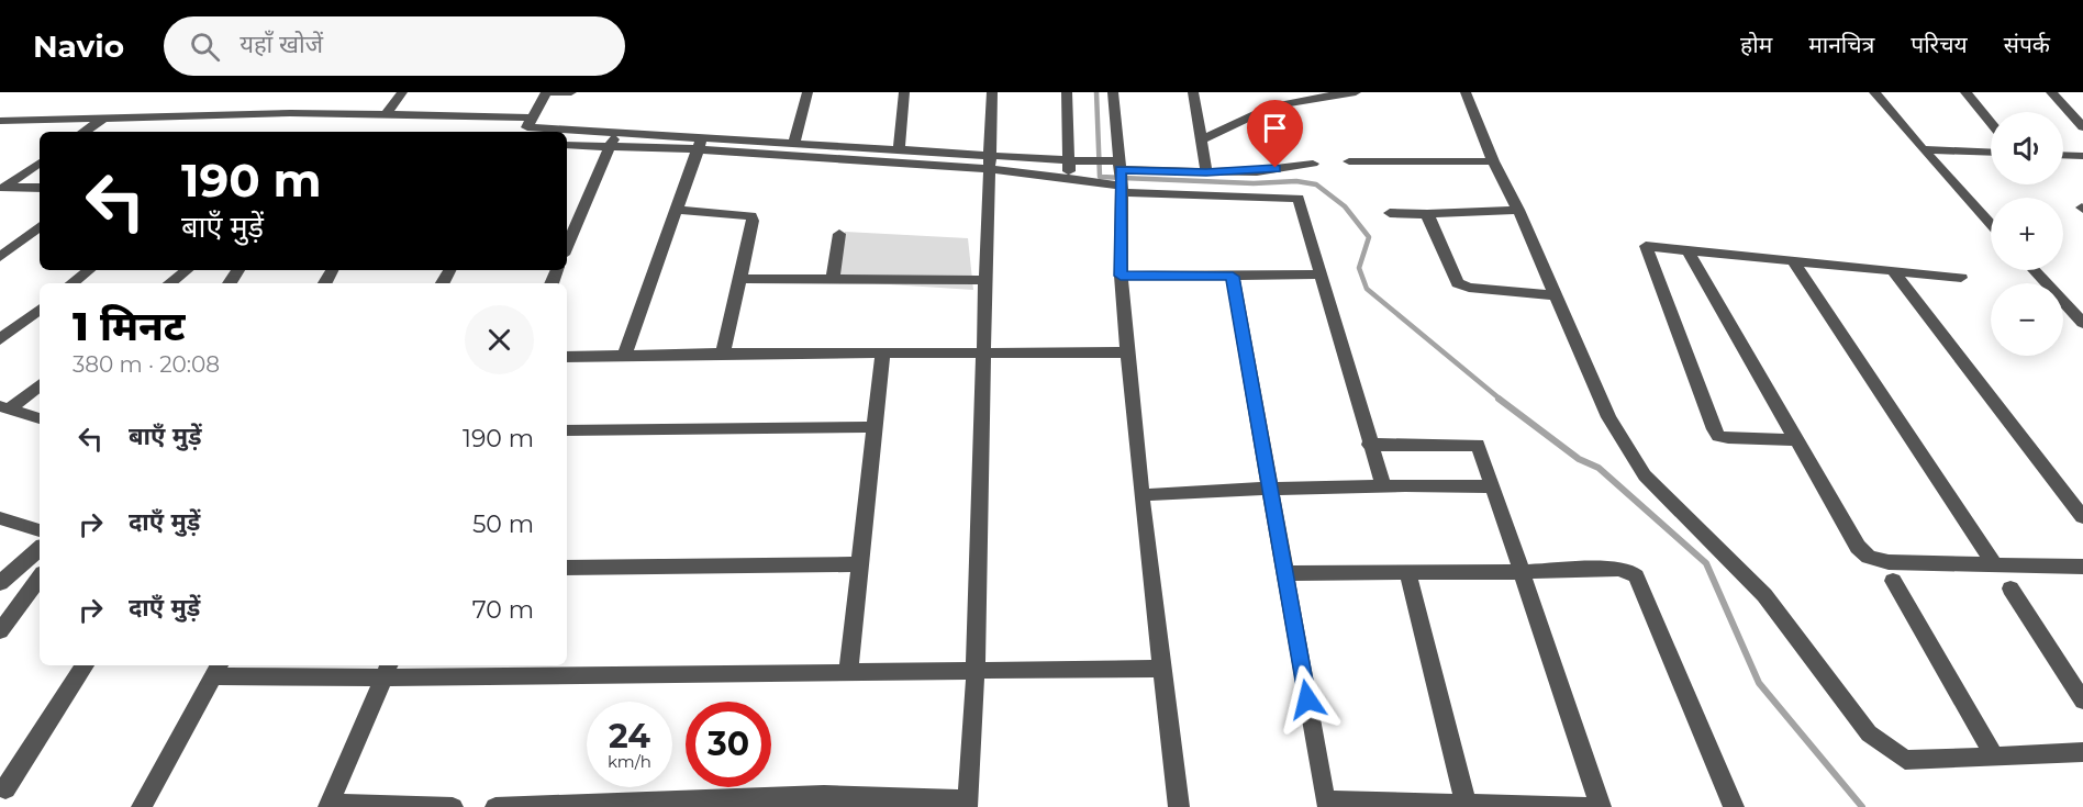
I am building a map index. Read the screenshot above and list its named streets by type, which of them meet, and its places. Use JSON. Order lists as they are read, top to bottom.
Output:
{
  "page": {
    "header": "Navio",
    "search": "यहाँ खोजें",
    "nav": [
      "होम",
      "मानचित्र",
      "परिचय",
      "संपर्क"
    ],
    "map_buttons": ["+", "−"],
    "turn": ["190 m", "बाएँ मुड़ें"],
    "heading": ["1 मिनट", "380 m · 20:08"],
    "list": [
      {
        "name": "बाएँ मुड़ें",
        "value": "190 m"
      },
      {
        "name": "दाएँ मुड़ें",
        "value": "50 m"
      },
      {
        "name": "दाएँ मुड़ें",
        "value": "70 m"
      }
    ],
    "speed": "24 km/h",
    "limit": "30"
  }
}
